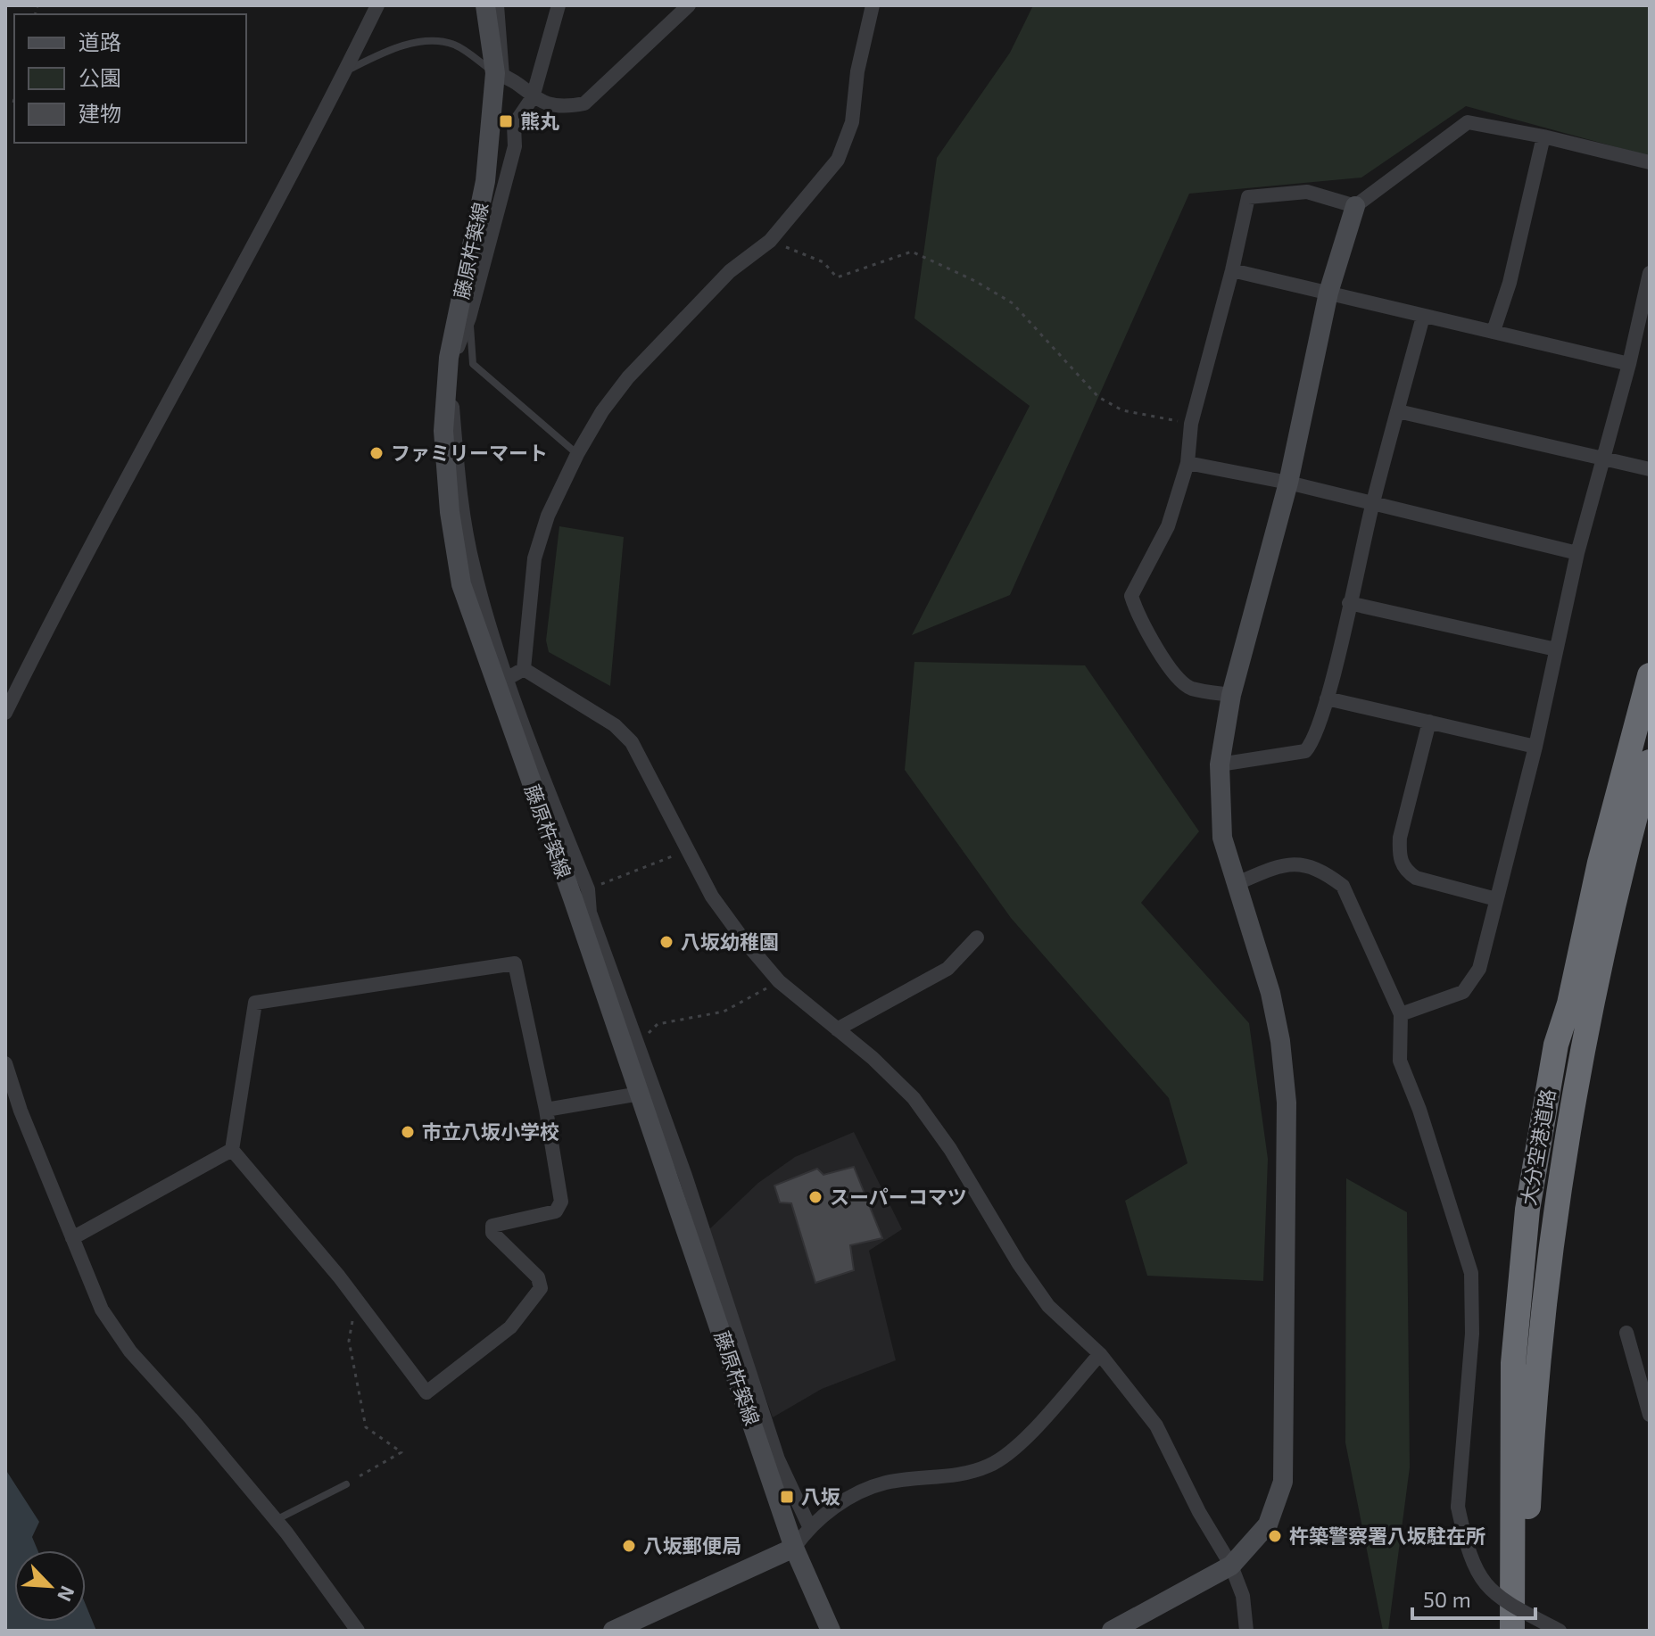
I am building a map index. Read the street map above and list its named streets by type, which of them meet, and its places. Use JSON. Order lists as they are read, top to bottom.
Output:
{
  "streets": {
    "highway": ["大分空港道路"],
    "main road": ["藤原杵築線"]
  },
  "places": {
    "transit": ["熊丸", "八坂"],
    "other": [
      "ファミリーマート",
      "八坂幼稚園",
      "市立八坂小学校",
      "スーパーコマツ",
      "杵築警察署八坂駐在所",
      "八坂郵便局"
    ]
  },
  "legend": ["道路", "公園", "建物"],
  "scale_bar": "50 m",
  "north": "bottom right"
}
